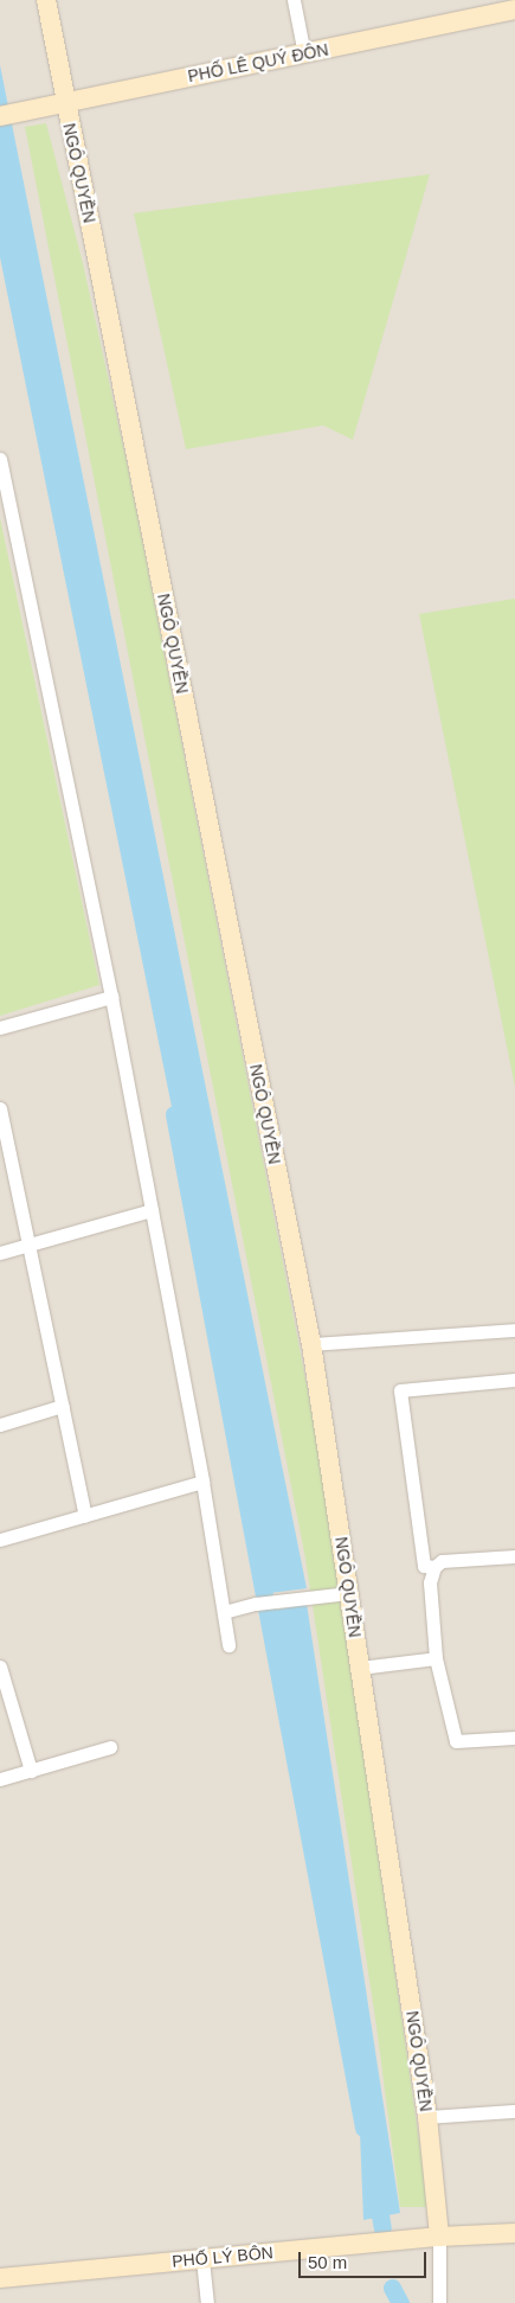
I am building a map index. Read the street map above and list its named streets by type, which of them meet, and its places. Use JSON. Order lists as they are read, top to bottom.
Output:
{
  "streets": {
    "street": ["PHỐ LÊ QUÝ ĐÔN", "NGÔ QUYỀN", "PHỐ LÝ BÔN"]
  },
  "crossings": [
    ["PHỐ LÊ QUÝ ĐÔN", "NGÔ QUYỀN"],
    ["NGÔ QUYỀN", "PHỐ LÝ BÔN"]
  ],
  "scale_bar": "50 m"
}
